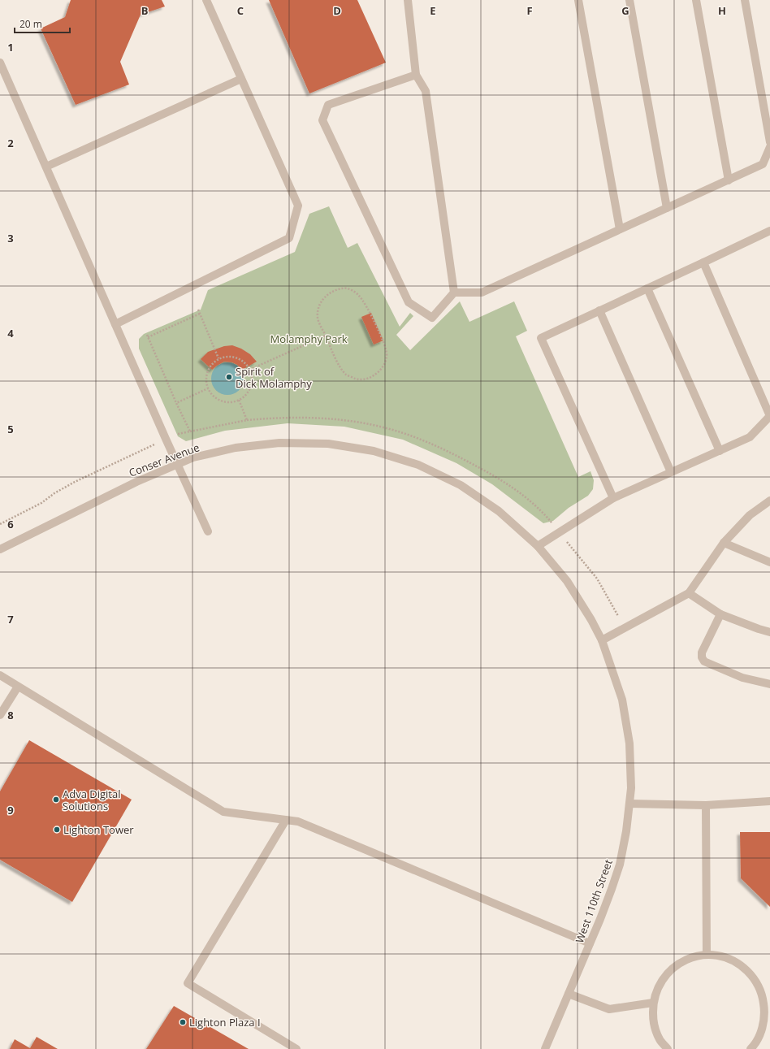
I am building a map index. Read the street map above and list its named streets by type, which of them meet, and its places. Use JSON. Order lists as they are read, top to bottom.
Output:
{
  "streets": {
    "street": ["Conser Avenue", "West 110th Street"]
  },
  "crossings": [
    ["Conser Avenue", "West 110th Street"]
  ],
  "parks": ["Molamphy Park"],
  "places": [
    "Spirit of Dick Molamphy",
    "Adva Digital Solutions",
    "Lighton Tower",
    "Lighton Plaza I"
  ],
  "scale_bar": "20 m",
  "grid": {
    "columns": [
      "B",
      "C",
      "D",
      "E",
      "F",
      "G",
      "H"
    ],
    "rows": [
      "1",
      "2",
      "3",
      "4",
      "5",
      "6",
      "7",
      "8",
      "9"
    ]
  }
}
